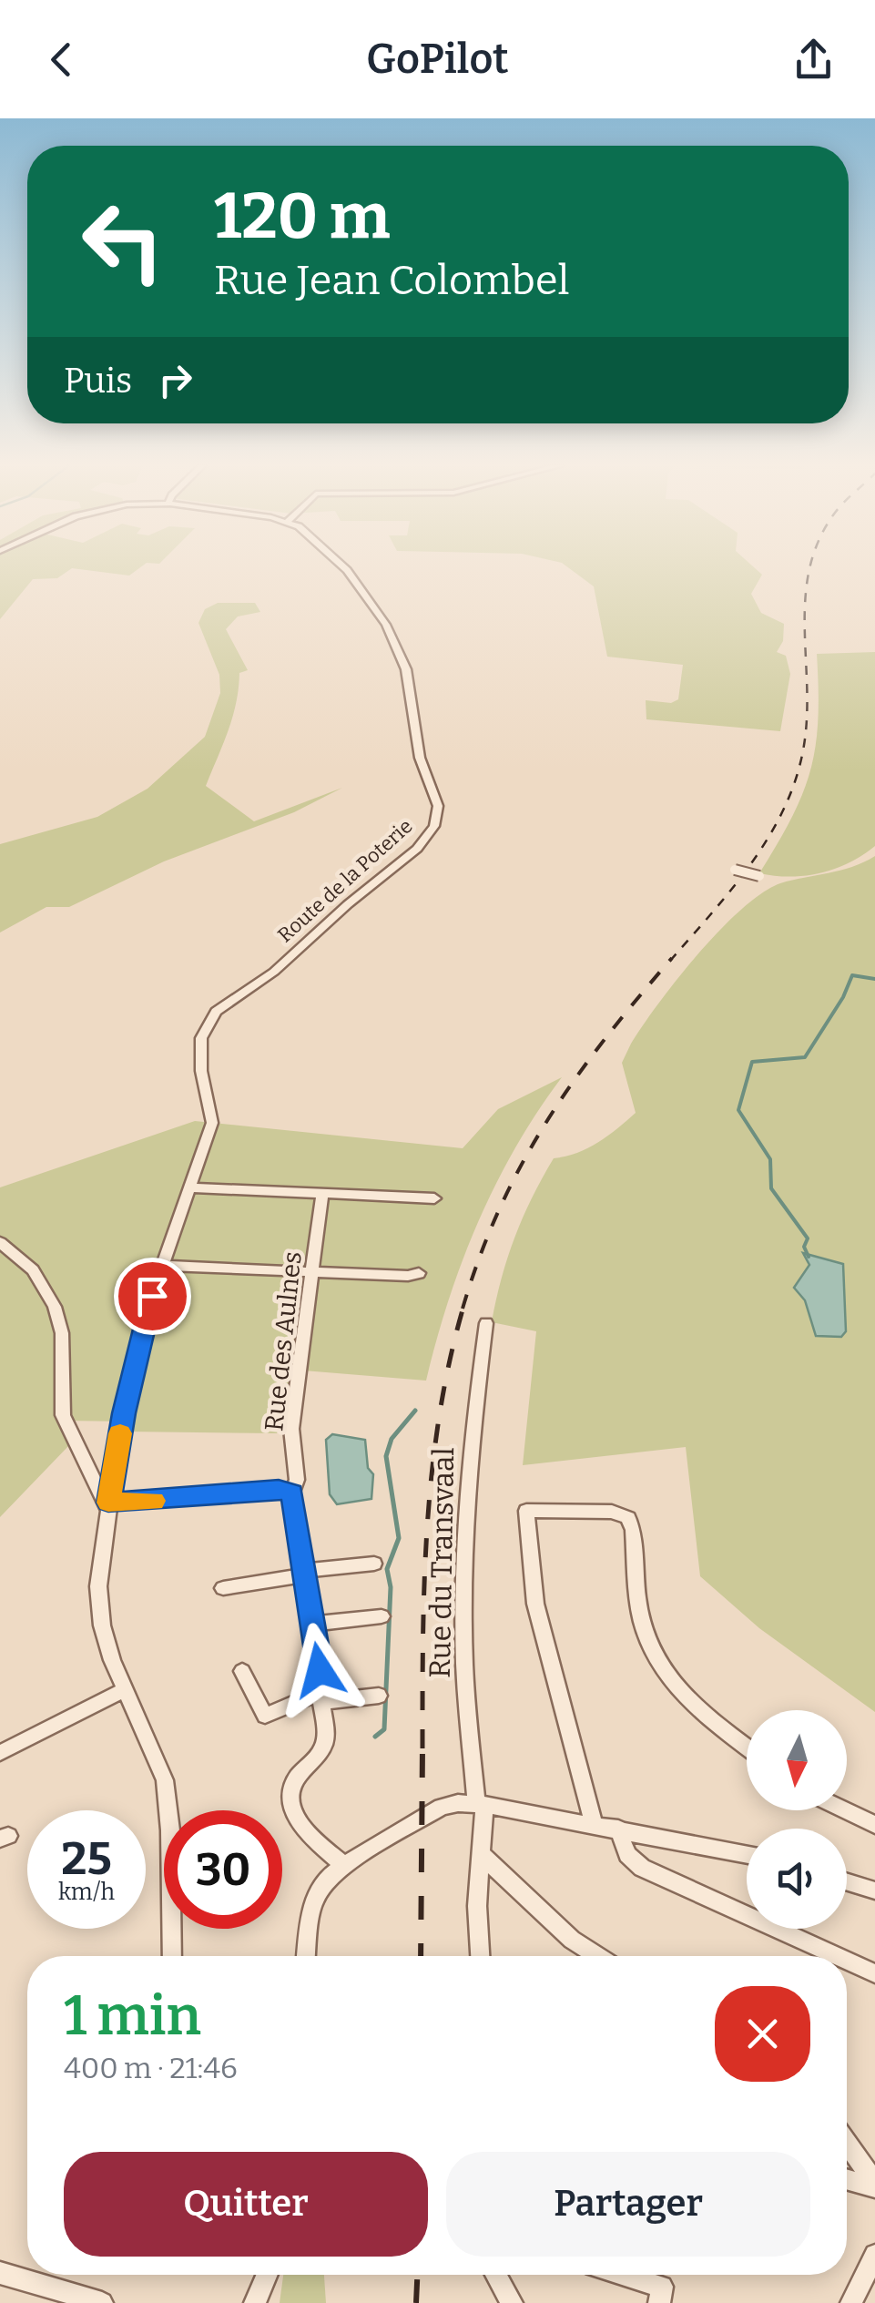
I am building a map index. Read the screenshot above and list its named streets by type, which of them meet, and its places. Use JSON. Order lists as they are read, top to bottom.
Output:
{
  "streets": {
    "street": ["Route de la Poterie", "Rue des Aulnes", "Rue du Transvaal"]
  },
  "north": "bottom",
  "page": {
    "header": "GoPilot",
    "turn": ["120 m", "Rue Jean Colombel"],
    "then": "Puis",
    "speed": "25 km/h",
    "limit": "30",
    "heading": ["1 min", "400 m · 21:46"],
    "buttons": ["Quitter", "Partager"]
  }
}
